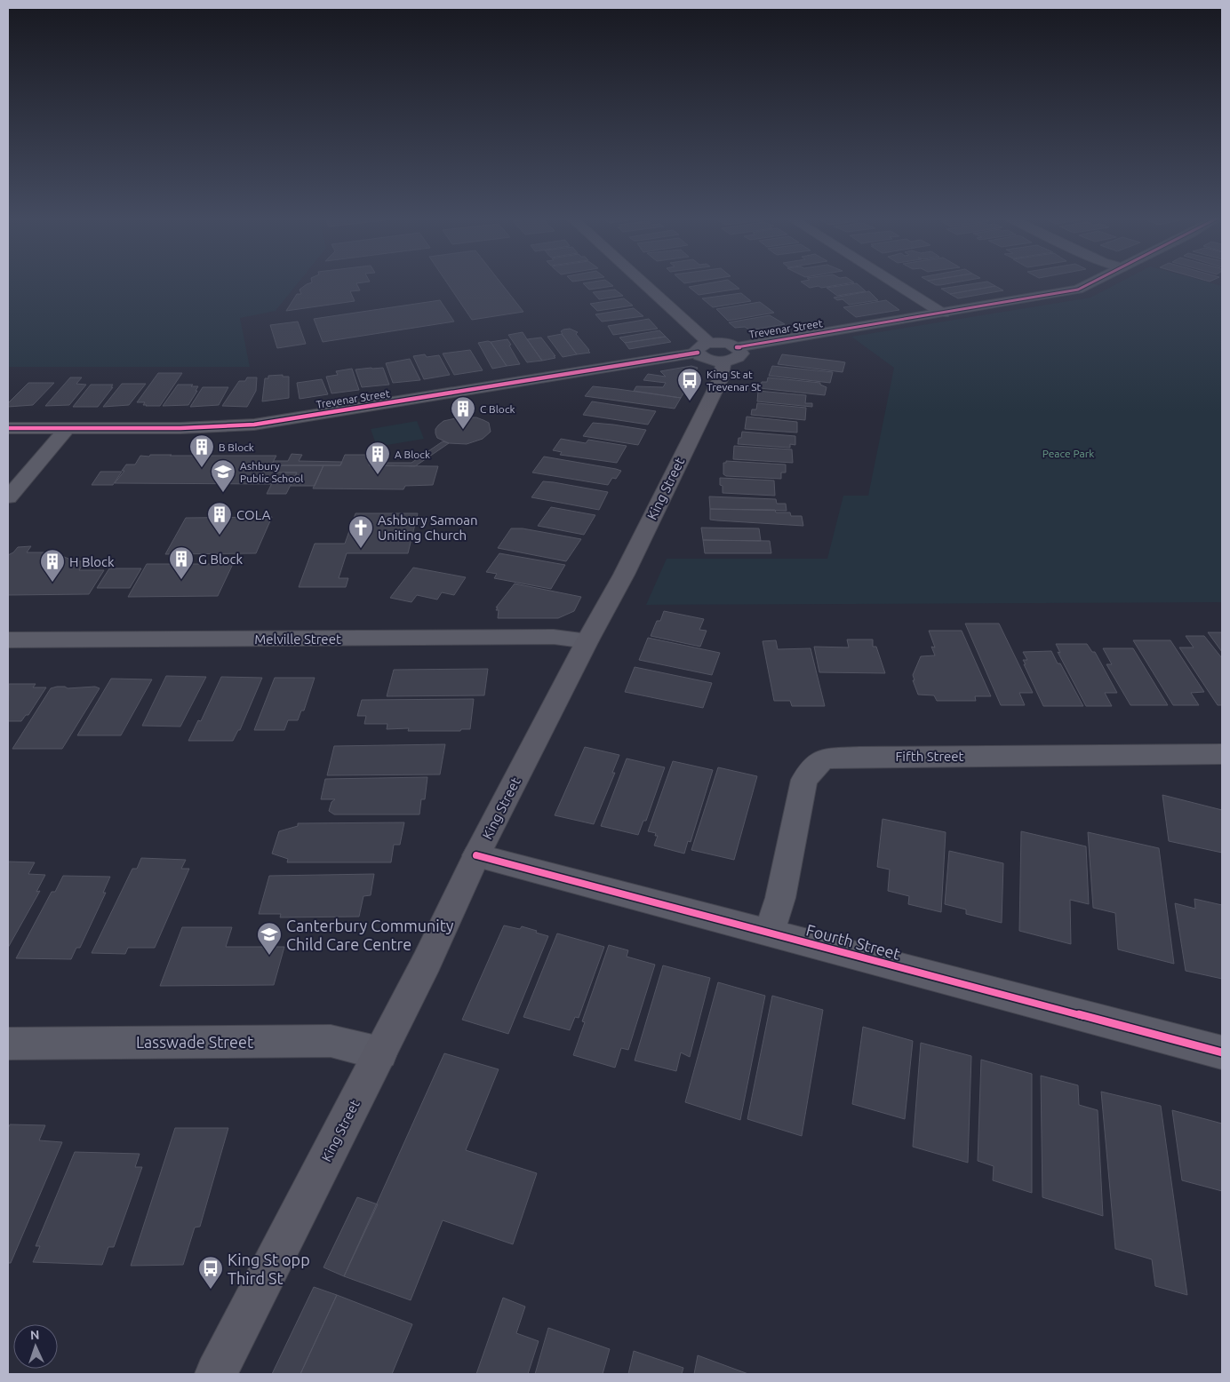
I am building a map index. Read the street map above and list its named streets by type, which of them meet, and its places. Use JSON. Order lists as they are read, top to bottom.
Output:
{
  "streets": {
    "main road": ["King Street"],
    "street": [
      "Trevenar Street",
      "Melville Street",
      "Fifth Street",
      "Fourth Street",
      "Lasswade Street"
    ]
  },
  "crossings": [
    ["Trevenar Street", "King Street"],
    ["King Street", "Melville Street"],
    ["King Street", "Fourth Street"],
    ["King Street", "Lasswade Street"],
    ["Fifth Street", "Fourth Street"]
  ],
  "parks": ["Peace Park"],
  "places": {
    "bus stop": ["King St at Trevenar St", "King St opp Third St"],
    "building": [
      "C Block",
      "B Block",
      "A Block",
      "COLA",
      "G Block",
      "H Block"
    ],
    "school or university": ["Ashbury Public School", "Canterbury Community Child Care Centre"],
    "church": ["Ashbury Samoan Uniting Church"]
  },
  "north": "top"
}
